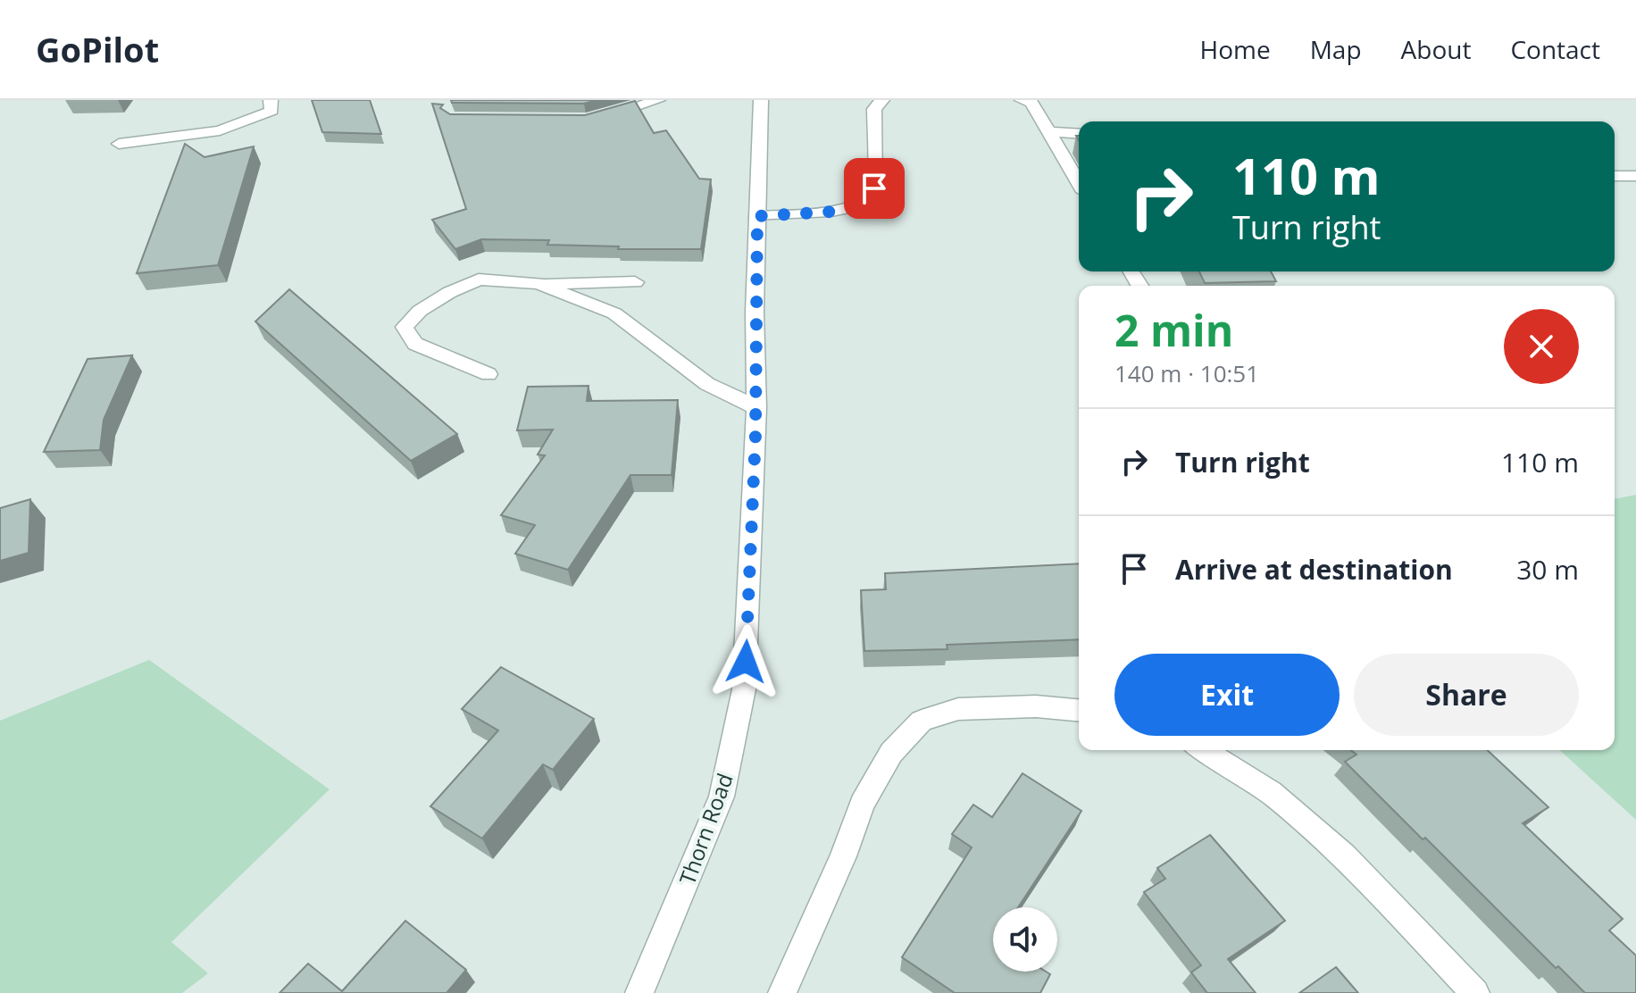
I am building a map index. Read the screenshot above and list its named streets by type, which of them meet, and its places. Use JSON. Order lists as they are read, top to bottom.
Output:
{
  "streets": {
    "street": ["Thorn Road"]
  },
  "page": {
    "header": "GoPilot",
    "nav": [
      "Home",
      "Map",
      "About",
      "Contact"
    ],
    "turn": ["110 m", "Turn right"],
    "heading": ["2 min", "140 m · 10:51"],
    "list": [
      {
        "name": "Turn right",
        "value": "110 m"
      },
      {
        "name": "Arrive at destination",
        "value": "30 m"
      }
    ],
    "buttons": ["Exit", "Share"]
  }
}
